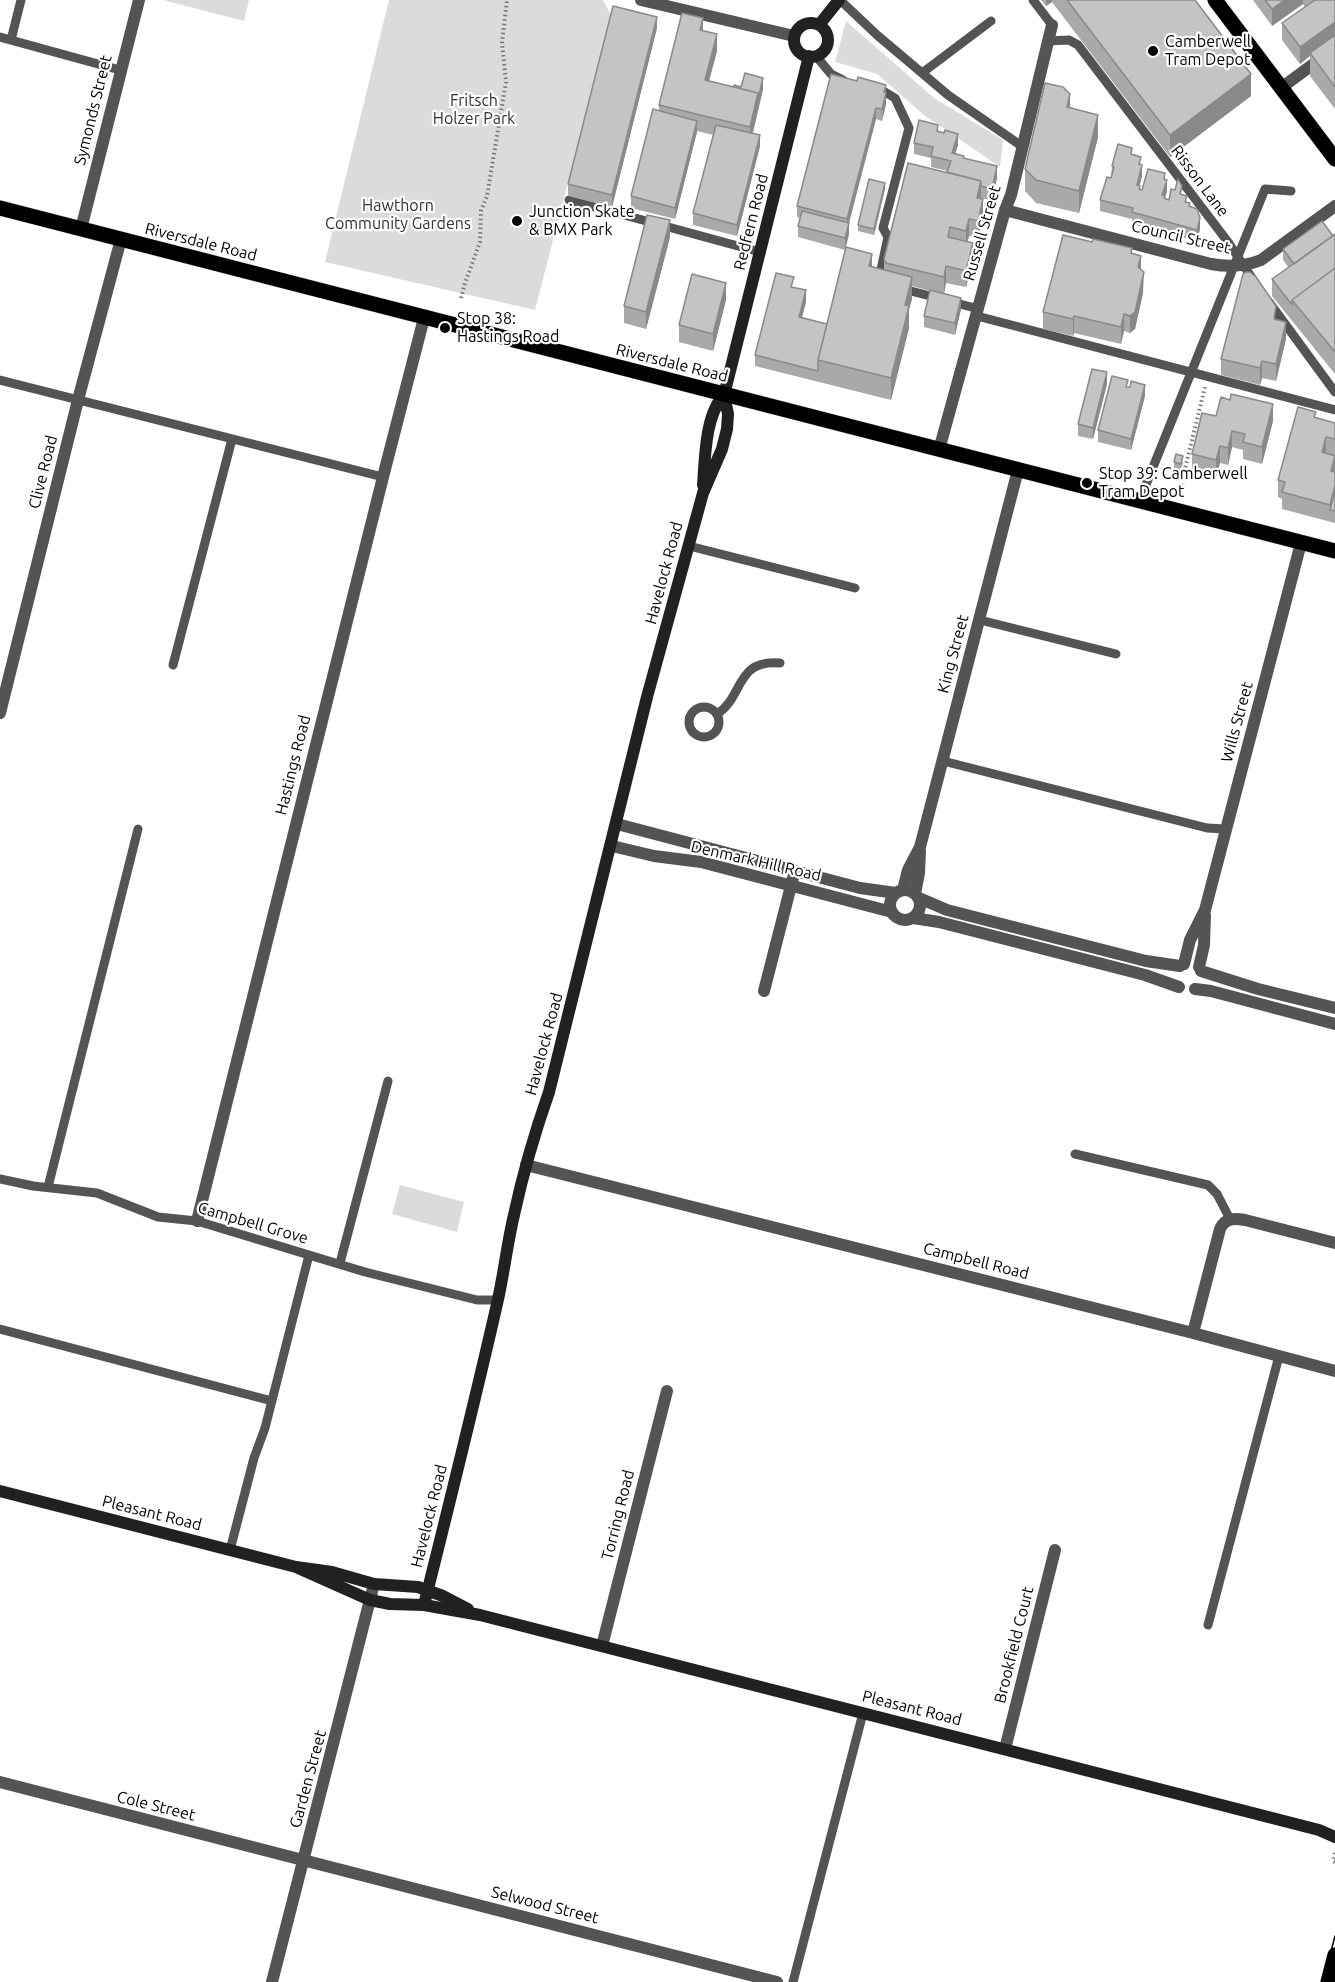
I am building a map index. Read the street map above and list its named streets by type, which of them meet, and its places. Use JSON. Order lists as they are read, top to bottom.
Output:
{
  "streets": {
    "main road": ["Riversdale Road"],
    "street": [
      "Symonds Street",
      "Redfern Road",
      "Russell Street",
      "Council Street",
      "Clive Road",
      "Havelock Road",
      "King Street",
      "Wills Street",
      "Hastings Road",
      "Denmark Hill Road",
      "Campbell Road",
      "Pleasant Road",
      "Torring Road",
      "Brookfield Court",
      "Garden Street",
      "Cole Street",
      "Selwood Street"
    ],
    "lane": ["Risson Lane", "Campbell Grove"]
  },
  "crossings": [
    ["Symonds Street", "Riversdale Road"],
    ["Risson Lane", "Russell Street"],
    ["Risson Lane", "Council Street"],
    ["Redfern Road", "Riversdale Road"],
    ["Redfern Road", "Havelock Road"],
    ["Russell Street", "Council Street"],
    ["Russell Street", "Riversdale Road"],
    ["Riversdale Road", "Clive Road"],
    ["Riversdale Road", "Havelock Road"],
    ["Riversdale Road", "King Street"],
    ["Riversdale Road", "Wills Street"],
    ["Riversdale Road", "Hastings Road"],
    ["Havelock Road", "Denmark Hill Road"],
    ["Havelock Road", "Campbell Grove"],
    ["Havelock Road", "Campbell Road"],
    ["Havelock Road", "Pleasant Road"],
    ["King Street", "Denmark Hill Road"],
    ["Wills Street", "Denmark Hill Road"],
    ["Hastings Road", "Campbell Grove"],
    ["Pleasant Road", "Torring Road"],
    ["Pleasant Road", "Brookfield Court"],
    ["Pleasant Road", "Garden Street"],
    ["Garden Street", "Cole Street"],
    ["Garden Street", "Selwood Street"],
    ["Cole Street", "Selwood Street"]
  ],
  "parks": ["Fritsch Holzer Park", "Hawthorn Community Gardens"],
  "places": [
    "Camberwell Tram Depot",
    "Junction Skate & BMX Park",
    "Stop 38: Hastings Road",
    "Stop 39: Camberwell Tram Depot"
  ]
}
